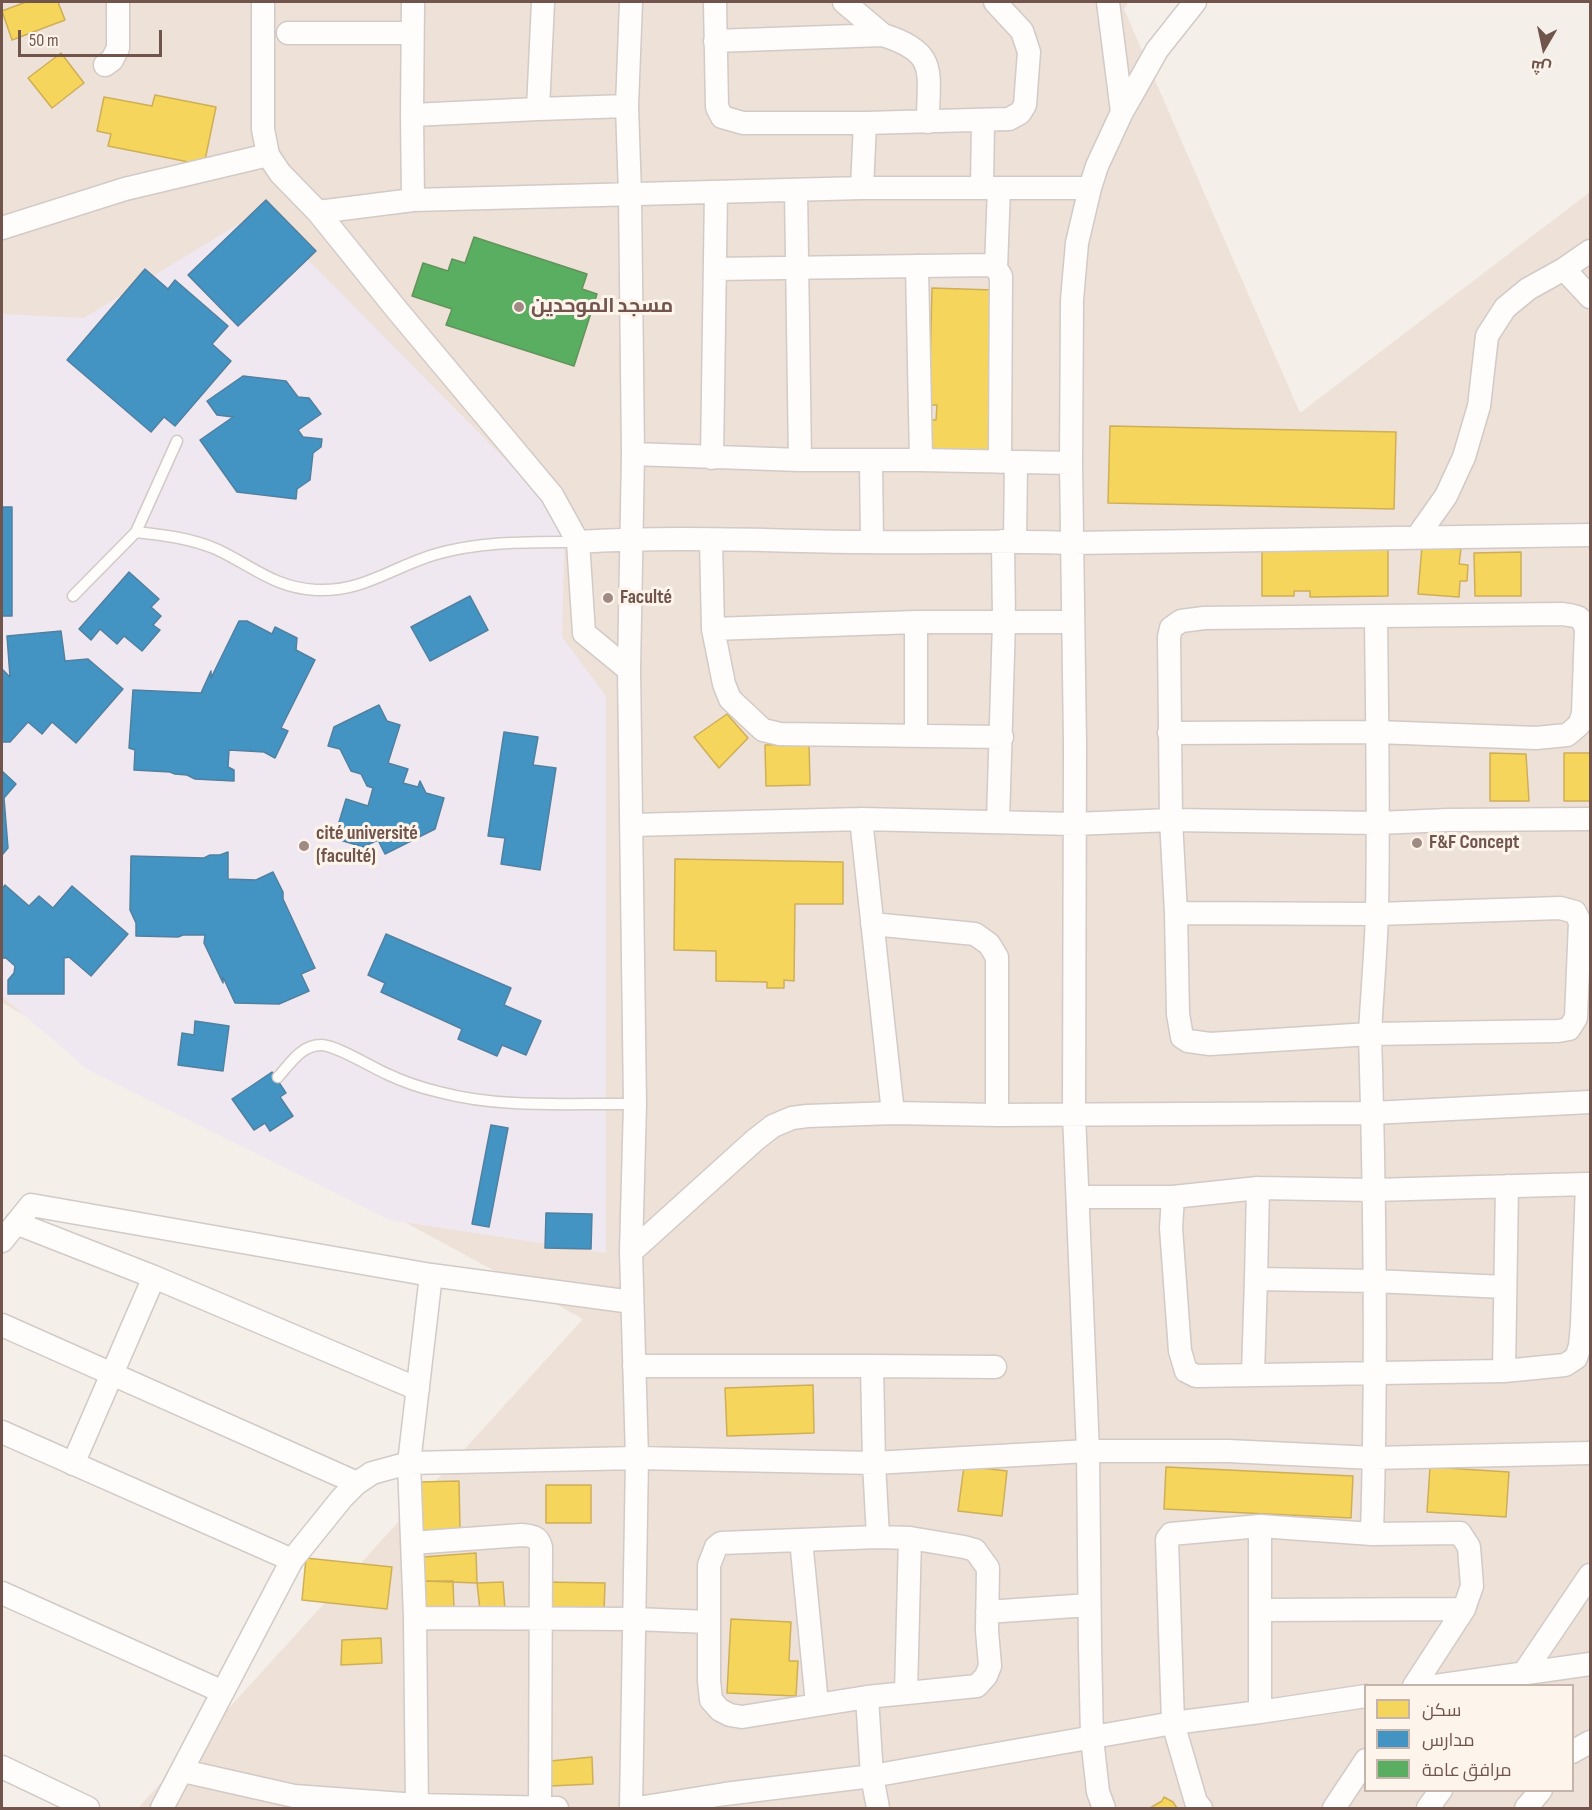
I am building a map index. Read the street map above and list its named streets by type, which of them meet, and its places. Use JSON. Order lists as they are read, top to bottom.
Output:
{
  "places": [
    "مسجد الموحدين",
    "Faculté",
    "F&F Concept",
    "cité université (faculté)"
  ],
  "legend": ["سكن", "مدارس", "مرافق عامة"],
  "scale_bar": "50 m",
  "north": "bottom"
}
